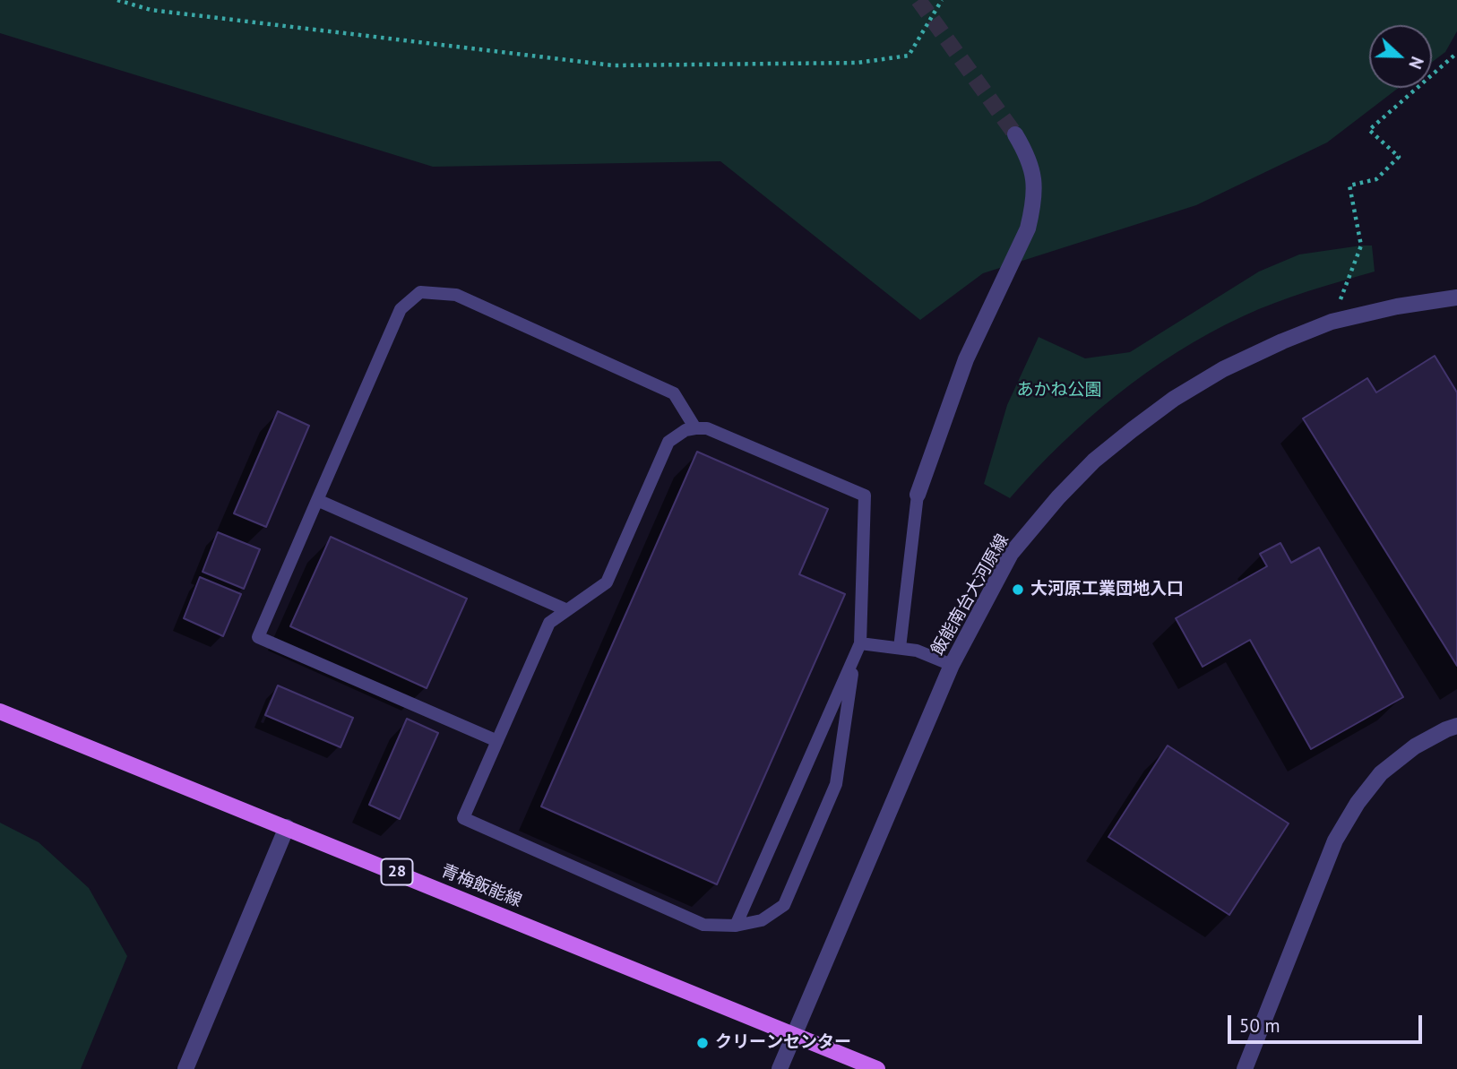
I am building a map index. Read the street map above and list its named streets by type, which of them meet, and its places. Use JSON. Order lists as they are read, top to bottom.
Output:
{
  "streets": {
    "main road": ["28", "青梅飯能線"],
    "street": ["飯能南台大河原線"]
  },
  "crossings": [
    ["飯能南台大河原線", "青梅飯能線"]
  ],
  "parks": ["あかね公園"],
  "places": ["大河原工業団地入口", "クリーンセンター"],
  "scale_bar": "50 m",
  "north": "right"
}
